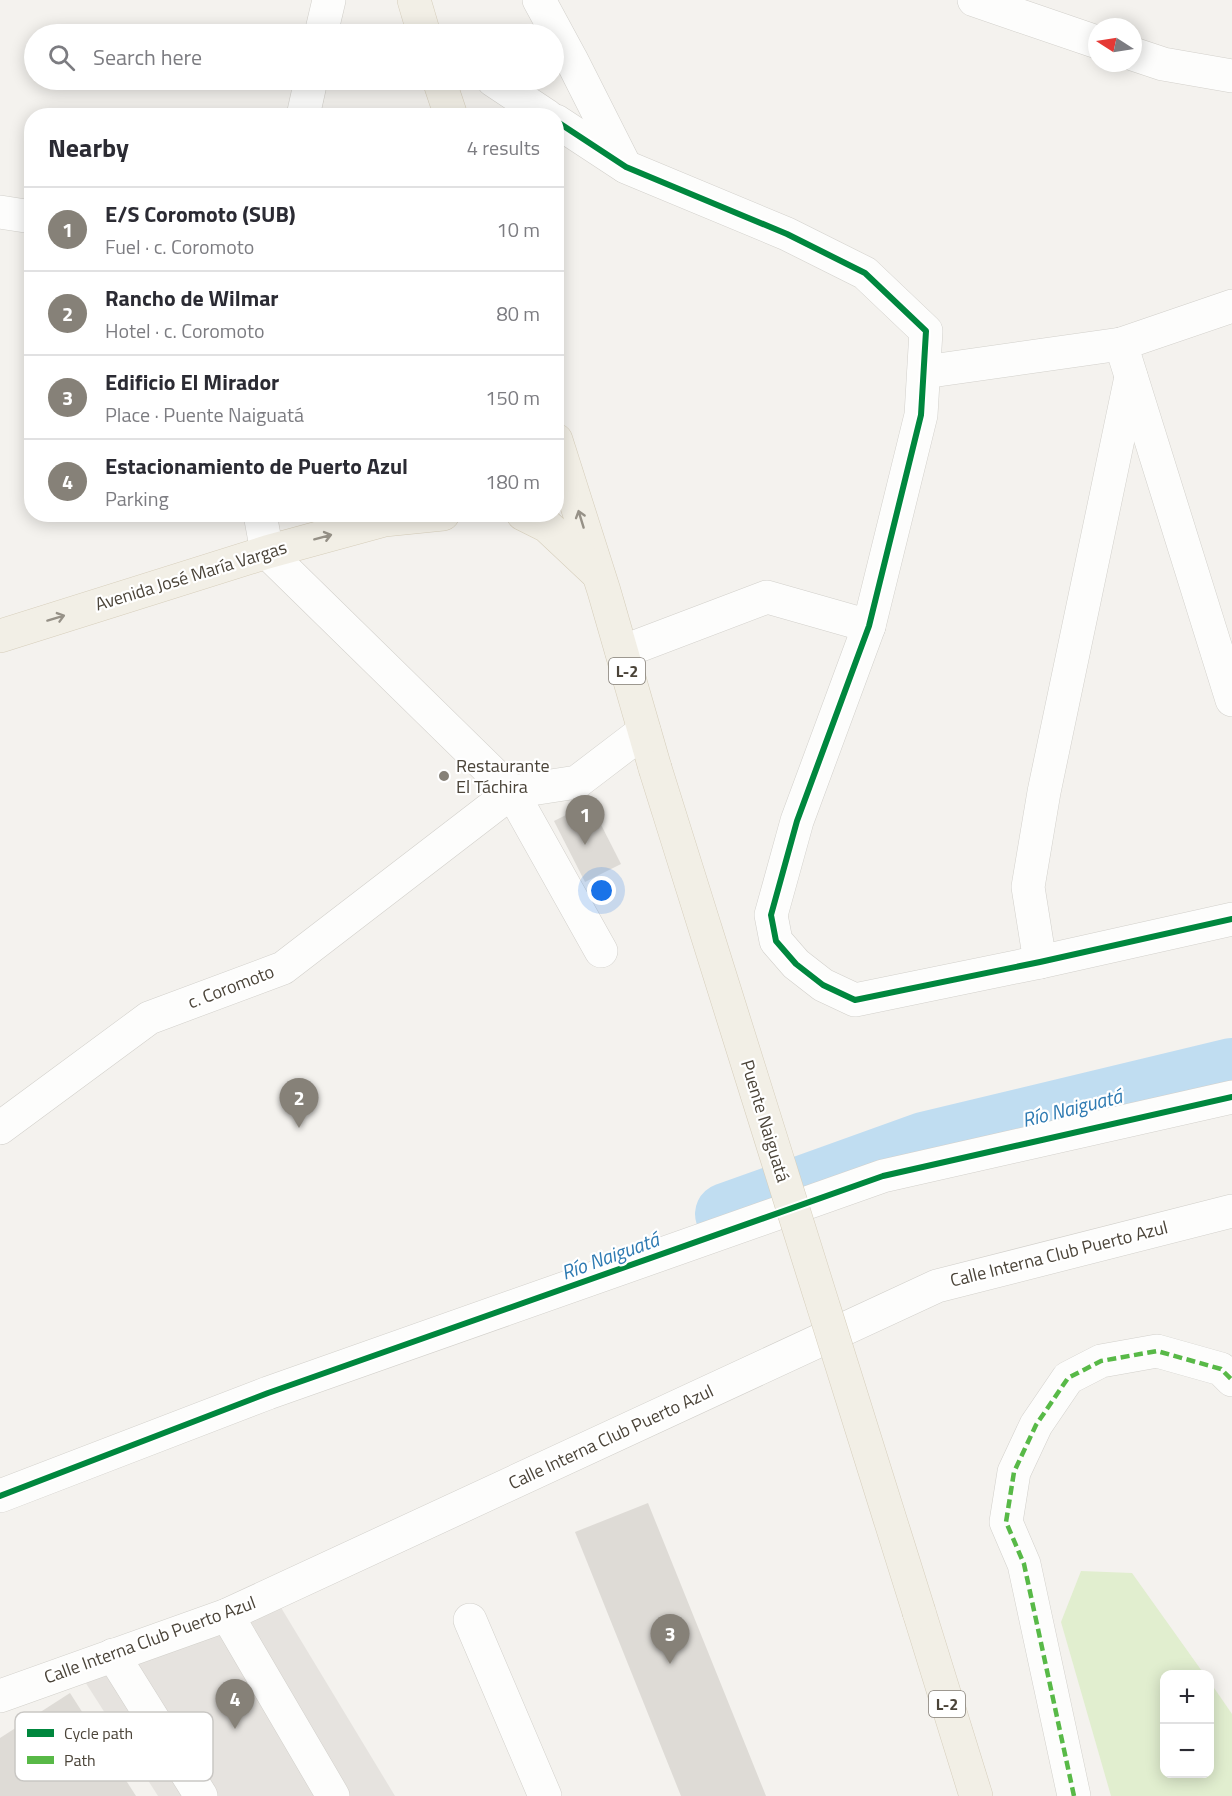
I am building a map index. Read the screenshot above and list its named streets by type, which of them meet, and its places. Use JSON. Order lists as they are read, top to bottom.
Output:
{
  "streets": {
    "main road": ["Avenida José María Vargas", "L-2", "Puente Naiguatá"],
    "street": ["c. Coromoto", "Calle Interna Club Puerto Azul"]
  },
  "crossings": [
    ["L-2", "Puente Naiguatá"]
  ],
  "one_way": ["Avenida José María Vargas"],
  "water": ["Río Naiguatá"],
  "places": ["Restaurante El Táchira"],
  "legend": ["Cycle path", "Path"],
  "north": "left",
  "page": {
    "search": "Search here",
    "heading": ["Nearby", "4 results"],
    "list": [
      {
        "mark": "1",
        "name": "E/S Coromoto (SUB)",
        "note": "Fuel · c. Coromoto",
        "value": "10 m"
      },
      {
        "mark": "2",
        "name": "Rancho de Wilmar",
        "note": "Hotel · c. Coromoto",
        "value": "80 m"
      },
      {
        "mark": "3",
        "name": "Edificio El Mirador",
        "note": "Place · Puente Naiguatá",
        "value": "150 m"
      },
      {
        "mark": "4",
        "name": "Estacionamiento de Puerto Azul",
        "note": "Parking",
        "value": "180 m"
      }
    ],
    "pins": [
      "1",
      "2",
      "3",
      "4"
    ],
    "map_buttons": ["+", "−"]
  }
}
